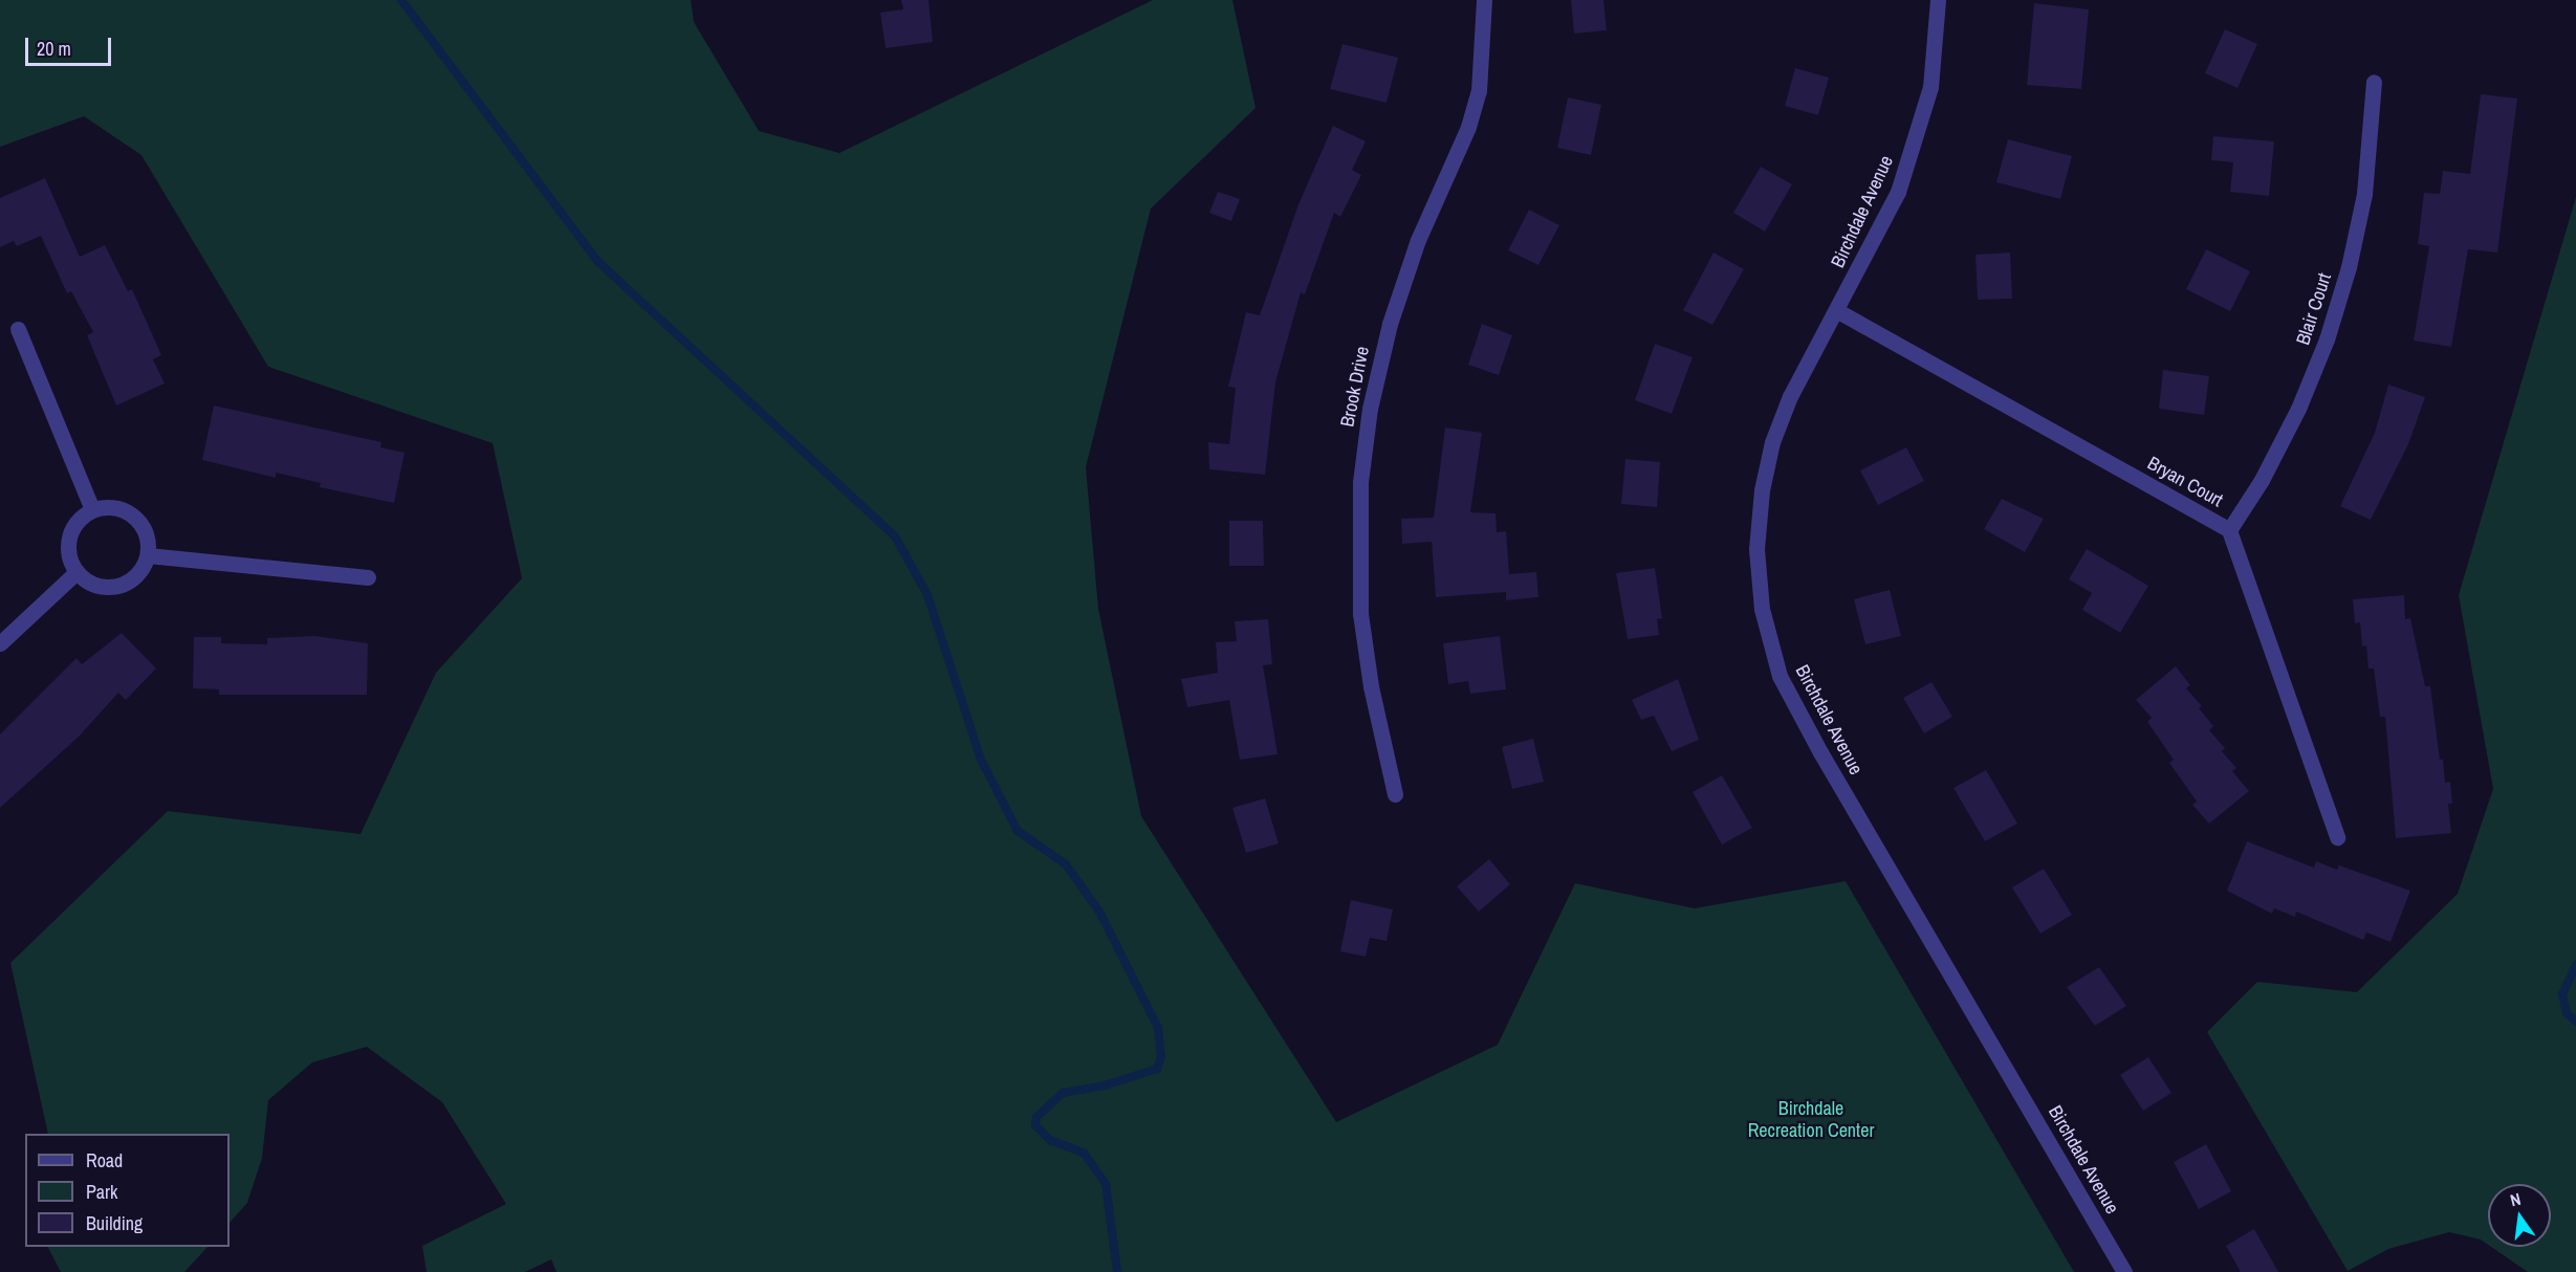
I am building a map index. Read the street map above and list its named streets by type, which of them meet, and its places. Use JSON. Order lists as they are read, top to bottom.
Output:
{
  "streets": {
    "street": [
      "Birchdale Avenue",
      "Blair Court",
      "Brook Drive",
      "Bryan Court"
    ]
  },
  "crossings": [
    ["Birchdale Avenue", "Bryan Court"],
    ["Blair Court", "Bryan Court"]
  ],
  "parks": ["Birchdale Recreation Center"],
  "legend": ["Road", "Park", "Building"],
  "scale_bar": "20 m",
  "north": "top"
}
